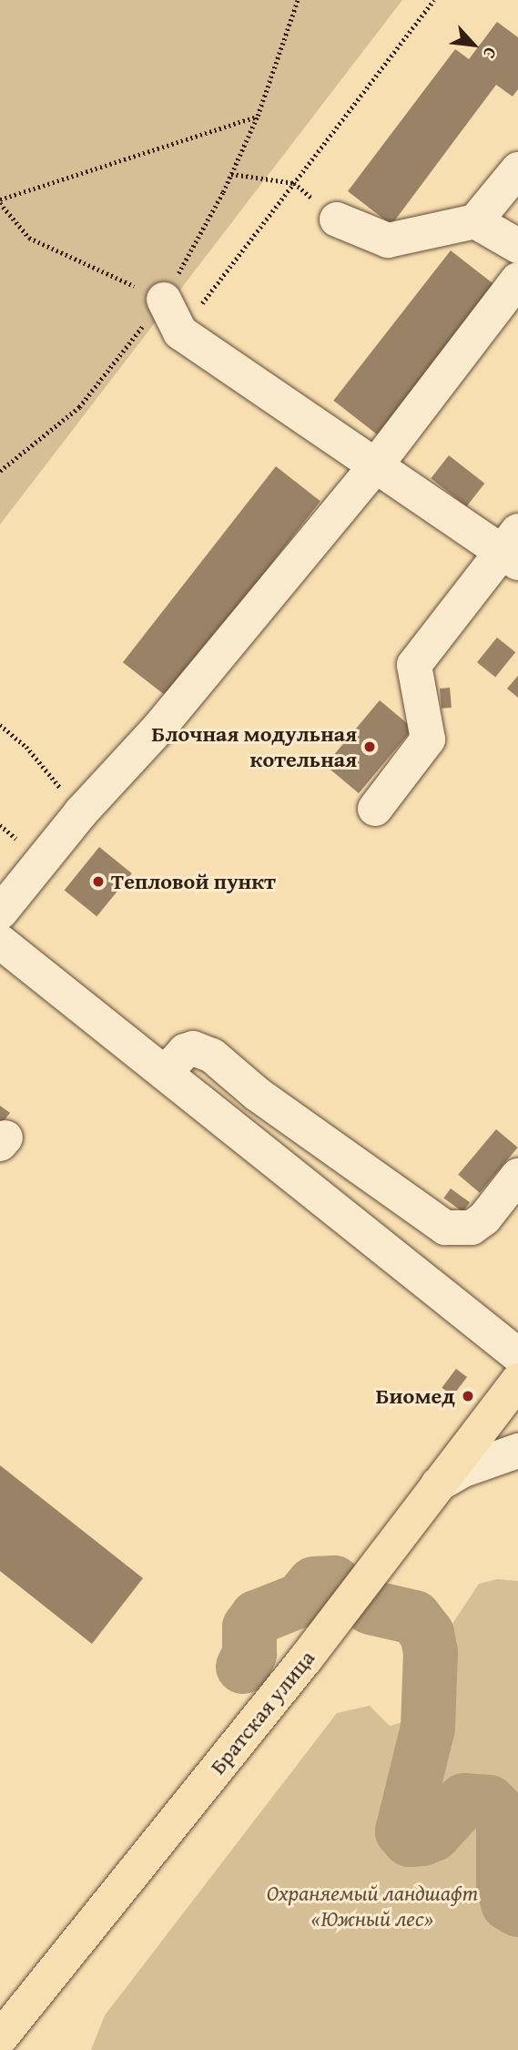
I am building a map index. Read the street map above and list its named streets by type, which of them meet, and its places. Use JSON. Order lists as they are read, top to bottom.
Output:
{
  "streets": {
    "main road": ["Братская улица"]
  },
  "parks": ["Охраняемый ландшафт «Южный лес»"],
  "places": ["Блочная модульная котельная", "Тепловой пункт", "Биомед"],
  "north": "bottom right"
}
